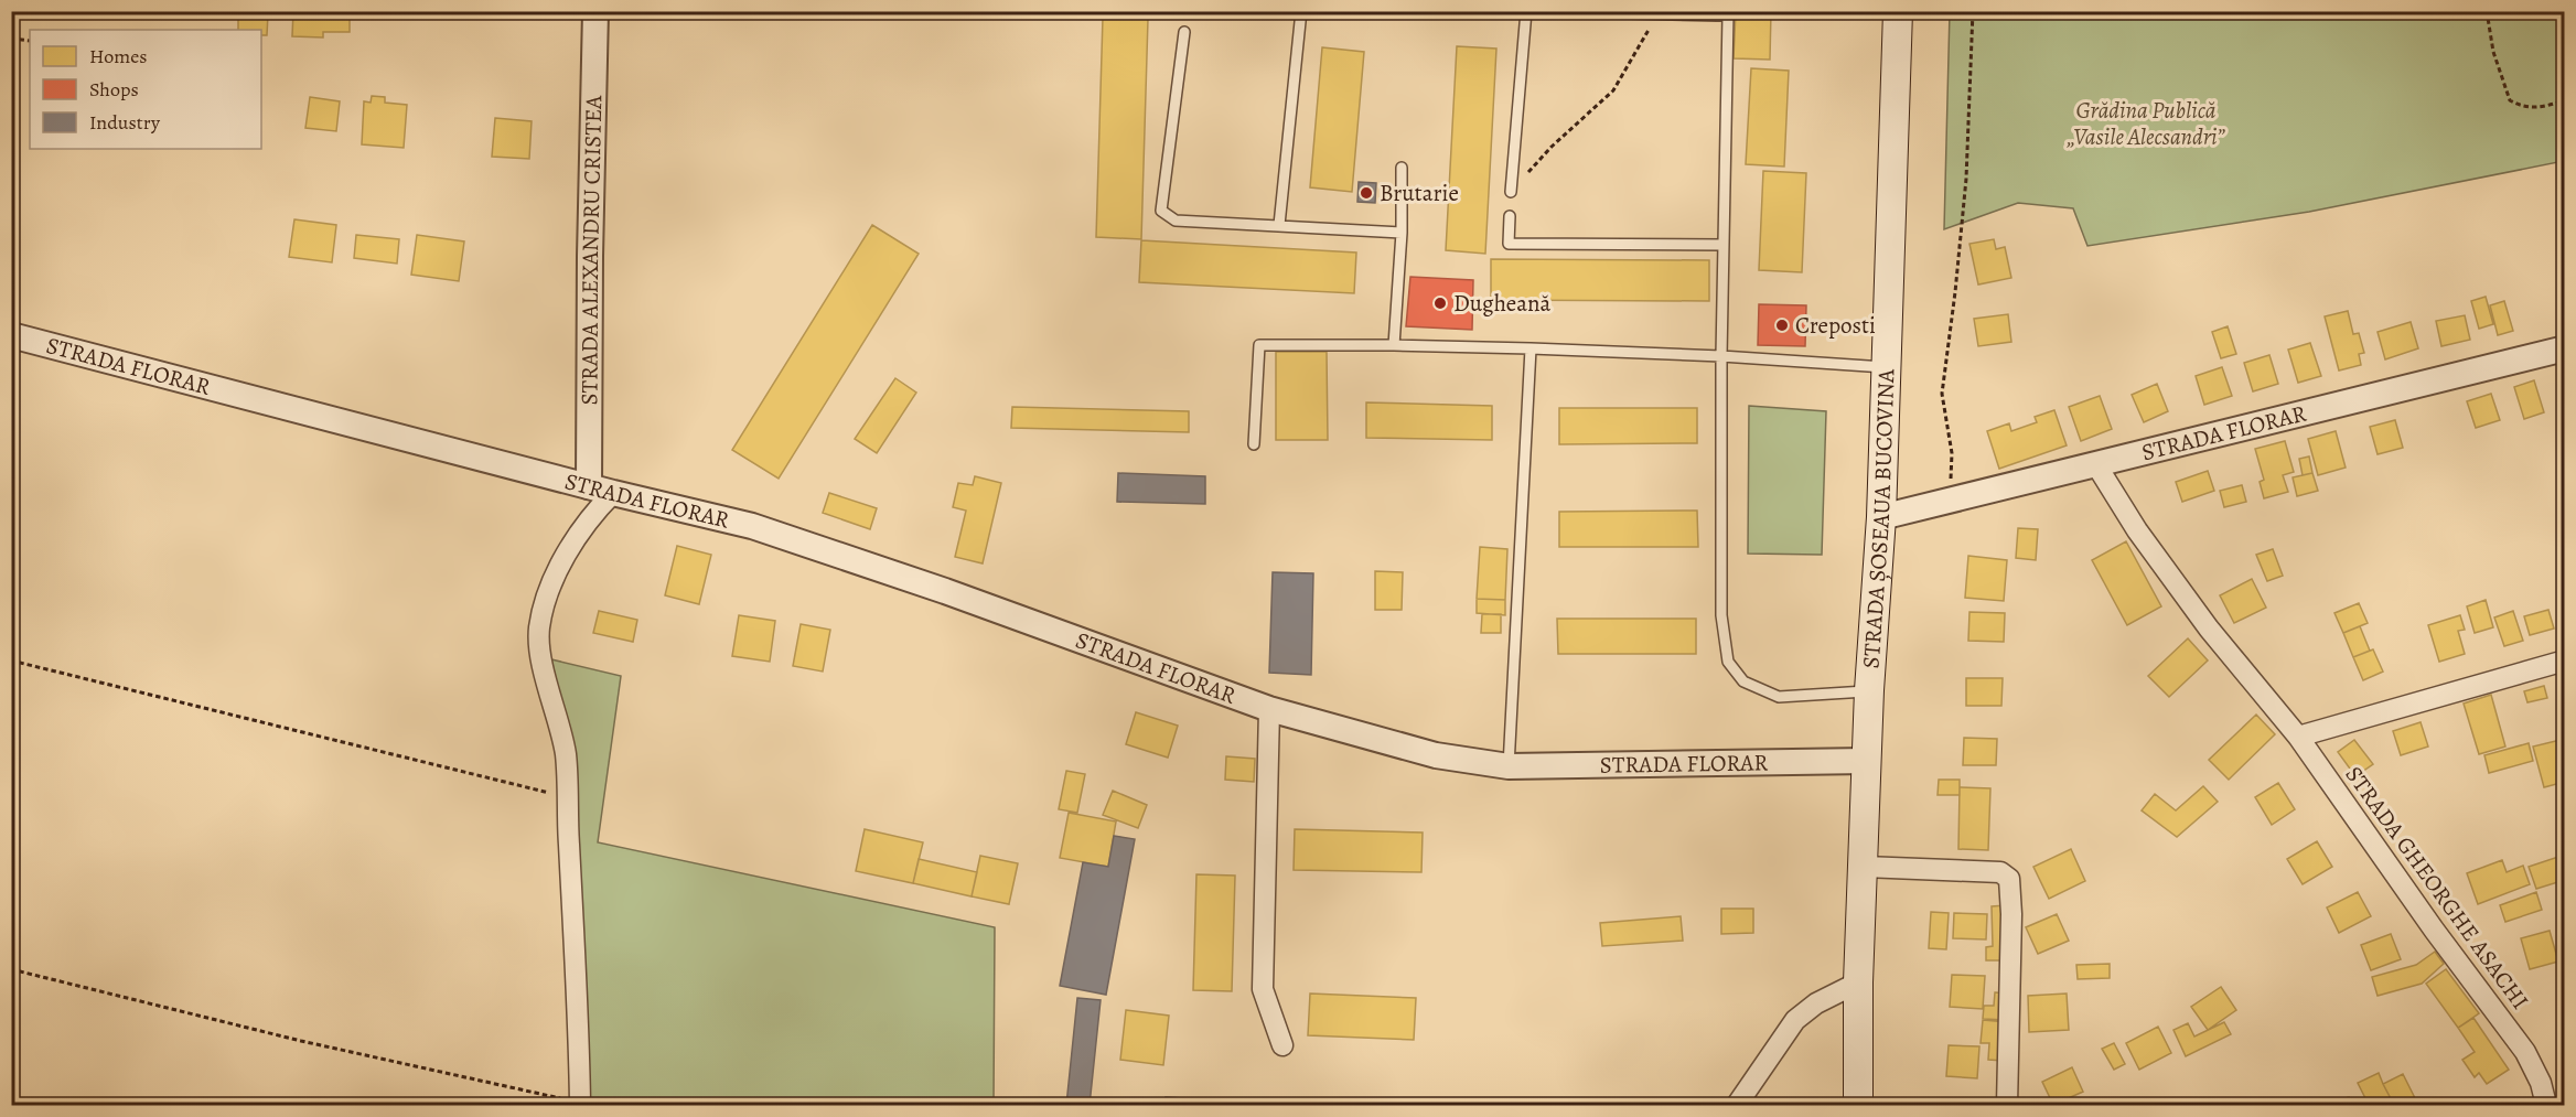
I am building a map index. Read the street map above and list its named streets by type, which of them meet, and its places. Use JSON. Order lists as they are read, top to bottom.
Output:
{
  "streets": {
    "main road": ["STRADA ȘOSEAUA BUCOVINA"],
    "street": ["STRADA ALEXANDRU CRISTEA", "STRADA FLORAR", "STRADA GHEORGHE ASACHI"]
  },
  "crossings": [
    ["STRADA ALEXANDRU CRISTEA", "STRADA FLORAR"],
    ["STRADA FLORAR", "STRADA ȘOSEAUA BUCOVINA"],
    ["STRADA FLORAR", "STRADA GHEORGHE ASACHI"]
  ],
  "parks": ["Grădina Publică „Vasile Alecsandri”"],
  "places": ["Brutarie", "Dugheană", "Creposti"],
  "legend": ["Homes", "Shops", "Industry"]
}
